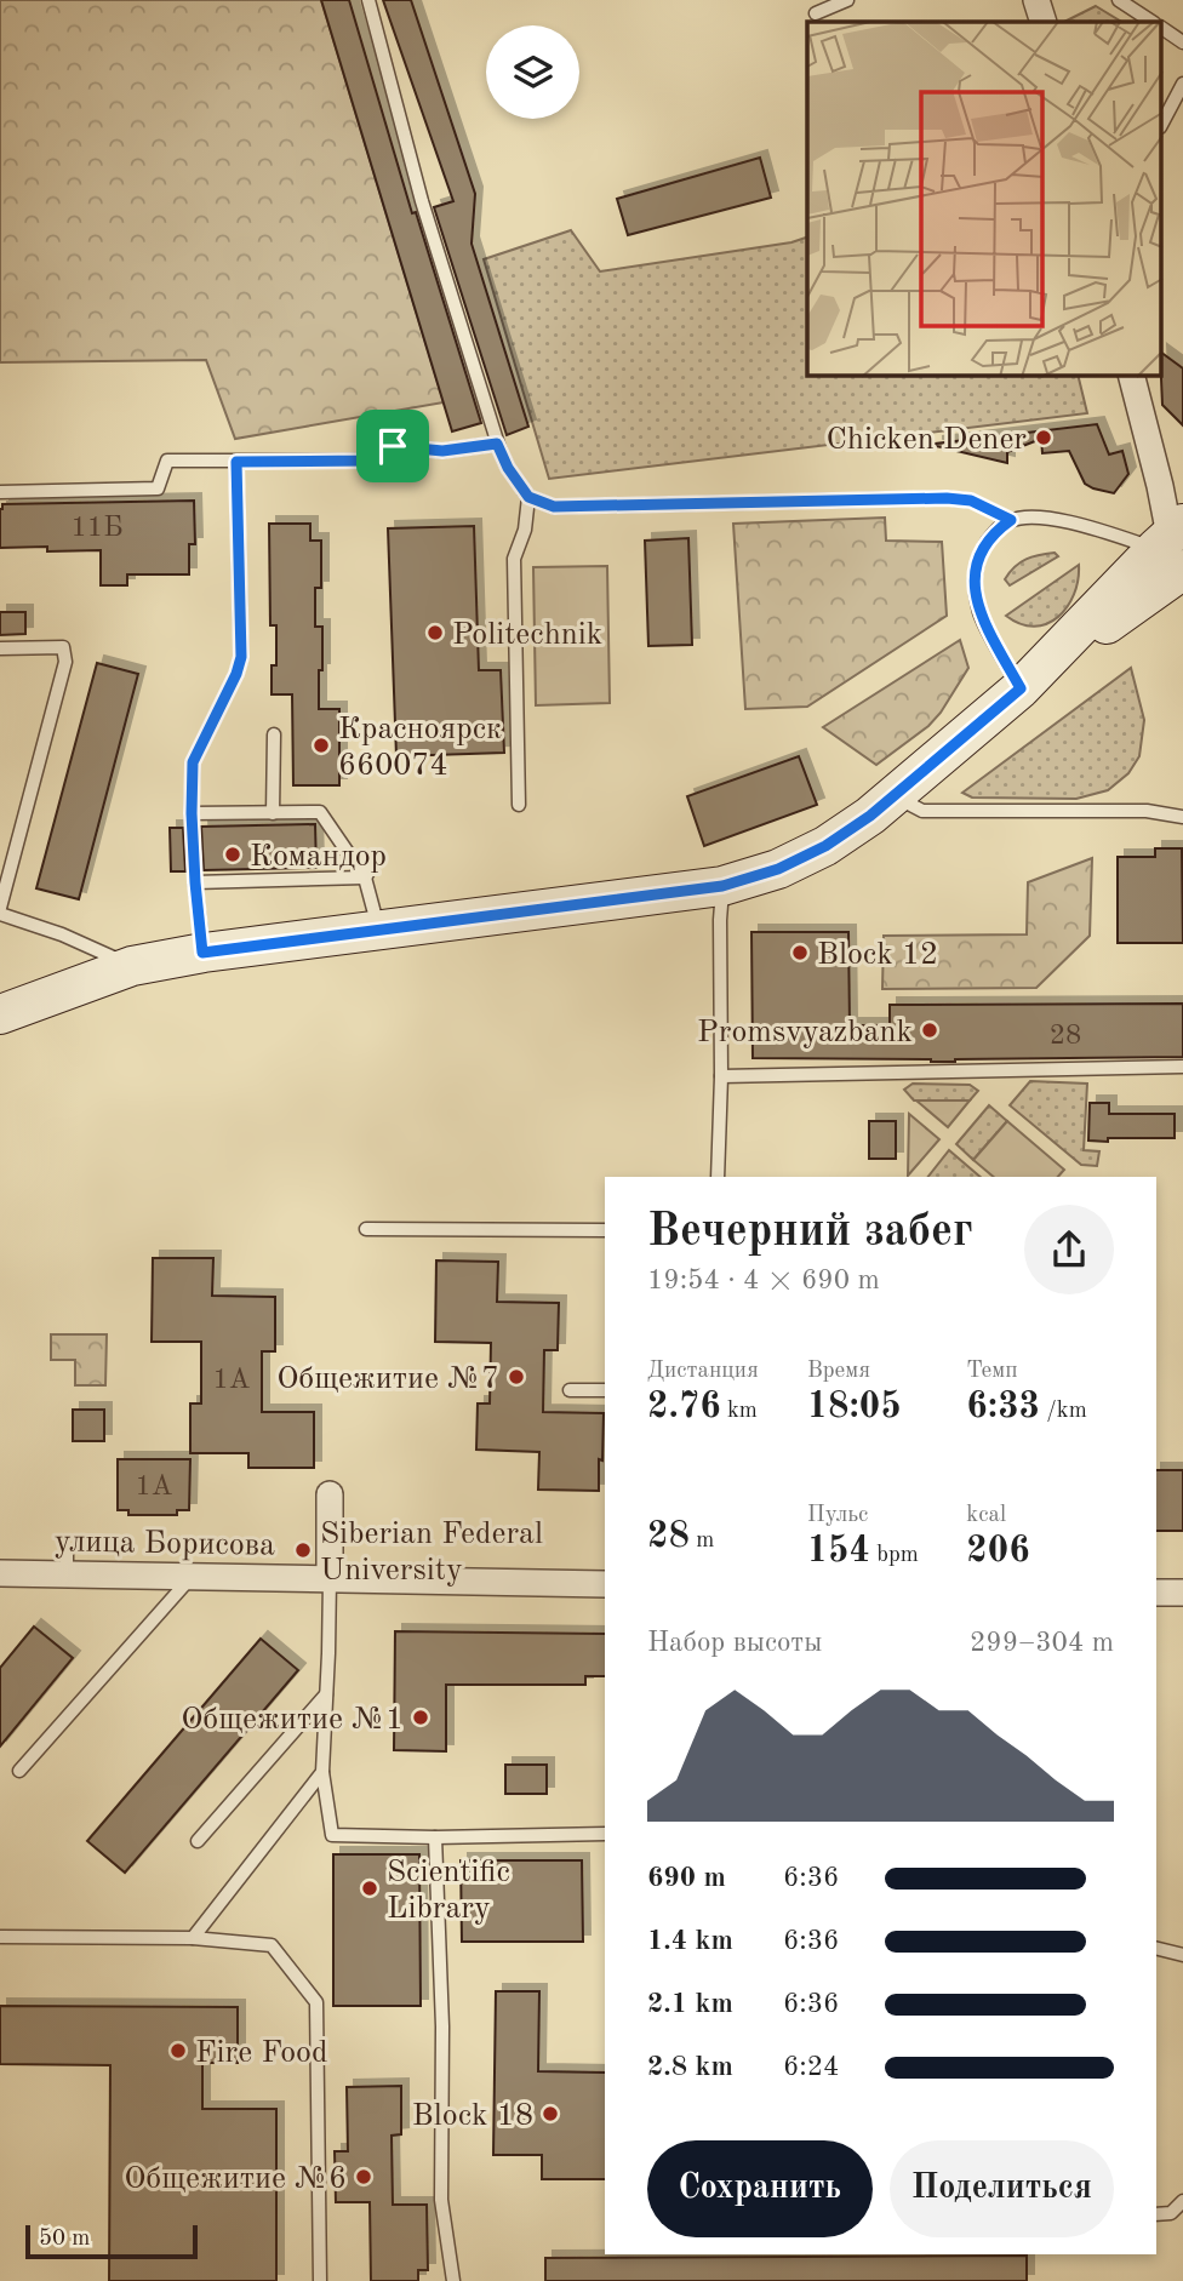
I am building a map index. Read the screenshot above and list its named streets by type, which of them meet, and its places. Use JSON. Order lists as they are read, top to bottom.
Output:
{
  "streets": {
    "street": ["улица Борисова"]
  },
  "places": [
    "Chicken Dener",
    "Politechnik",
    "Красноярск 660074",
    "Командор",
    "Block 12",
    "Promsvyazbank",
    "Общежитие №7",
    "Siberian Federal University",
    "Общежитие №1",
    "Scientific Library",
    "Fire Food",
    "Block 18",
    "Общежитие №6"
  ],
  "house_numbers": [
    "11Б",
    "28",
    "1А",
    "1А"
  ],
  "scale_bar": "50 m",
  "page": {
    "heading": ["Вечерний забег", "19:54 · 4 × 690 m"],
    "stats": [
      ["Дистанция", "2.76 km"],
      ["Время", "18:05"],
      ["Темп", "6:33 /km"],
      ["28 m"],
      ["Пульс", "154 bpm"],
      ["kcal", "206"]
    ],
    "chart": ["Набор высоты", "299–304 m"],
    "list": [
      {
        "name": "690 m",
        "note": "6:36"
      },
      {
        "name": "1.4 km",
        "note": "6:36"
      },
      {
        "name": "2.1 km",
        "note": "6:36"
      },
      {
        "name": "2.8 km",
        "note": "6:24"
      }
    ],
    "buttons": ["Сохранить", "Поделиться"],
    "scale": "50 m"
  }
}
